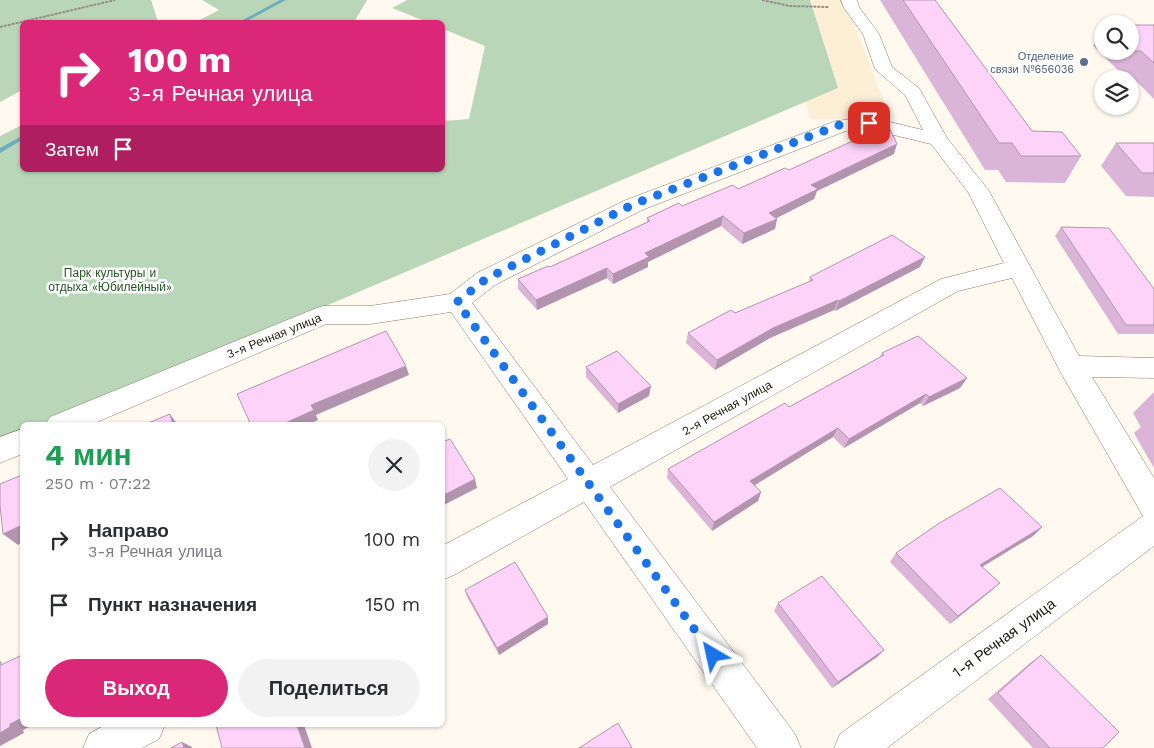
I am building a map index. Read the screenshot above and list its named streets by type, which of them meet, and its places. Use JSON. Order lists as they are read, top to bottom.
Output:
{
  "streets": {
    "street": ["3-я Речная улица", "2-я Речная улица", "1-я Речная улица"]
  },
  "parks": ["Парк культуры и отдыха «Юбилейный»"],
  "places": ["Отделение связи №656036"],
  "page": {
    "turn": ["100 m", "3-я Речная улица"],
    "then": "Затем",
    "heading": ["4 мин", "250 m · 07:22"],
    "list": [
      {
        "name": "Направо",
        "note": "3-я Речная улица",
        "value": "100 m"
      },
      {
        "name": "Пункт назначения",
        "value": "150 m"
      }
    ],
    "buttons": ["Выход", "Поделиться"]
  }
}
